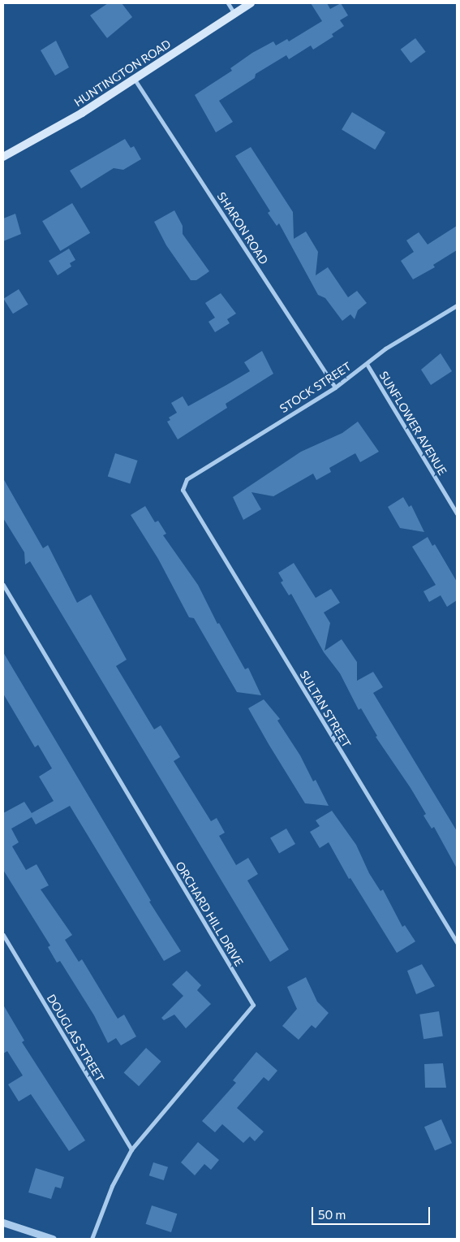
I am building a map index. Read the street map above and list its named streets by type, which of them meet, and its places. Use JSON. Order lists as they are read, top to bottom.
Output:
{
  "streets": {
    "main road": ["HUNTINGTON ROAD"],
    "street": [
      "SHARON ROAD",
      "STOCK STREET",
      "SUNFLOWER AVENUE",
      "SULTAN STREET",
      "ORCHARD HILL DRIVE",
      "DOUGLAS STREET"
    ]
  },
  "crossings": [
    ["HUNTINGTON ROAD", "SHARON ROAD"],
    ["SHARON ROAD", "STOCK STREET"],
    ["STOCK STREET", "SUNFLOWER AVENUE"],
    ["STOCK STREET", "SULTAN STREET"],
    ["ORCHARD HILL DRIVE", "DOUGLAS STREET"]
  ],
  "scale_bar": "50 m"
}
